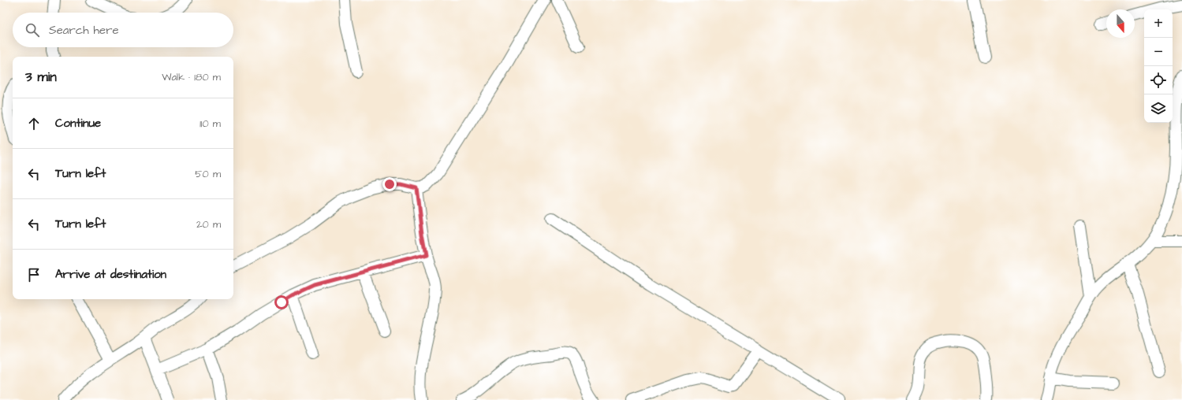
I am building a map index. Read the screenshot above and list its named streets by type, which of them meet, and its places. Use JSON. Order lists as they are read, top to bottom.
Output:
{
  "north": "bottom",
  "page": {
    "map_buttons": ["+", "−"],
    "search": "Search here",
    "heading": ["3 min", "Walk · 180 m"],
    "list": [
      ["Continue", "110 m"],
      ["Turn left", "50 m"],
      ["Turn left", "20 m"],
      "Arrive at destination"
    ]
  }
}
